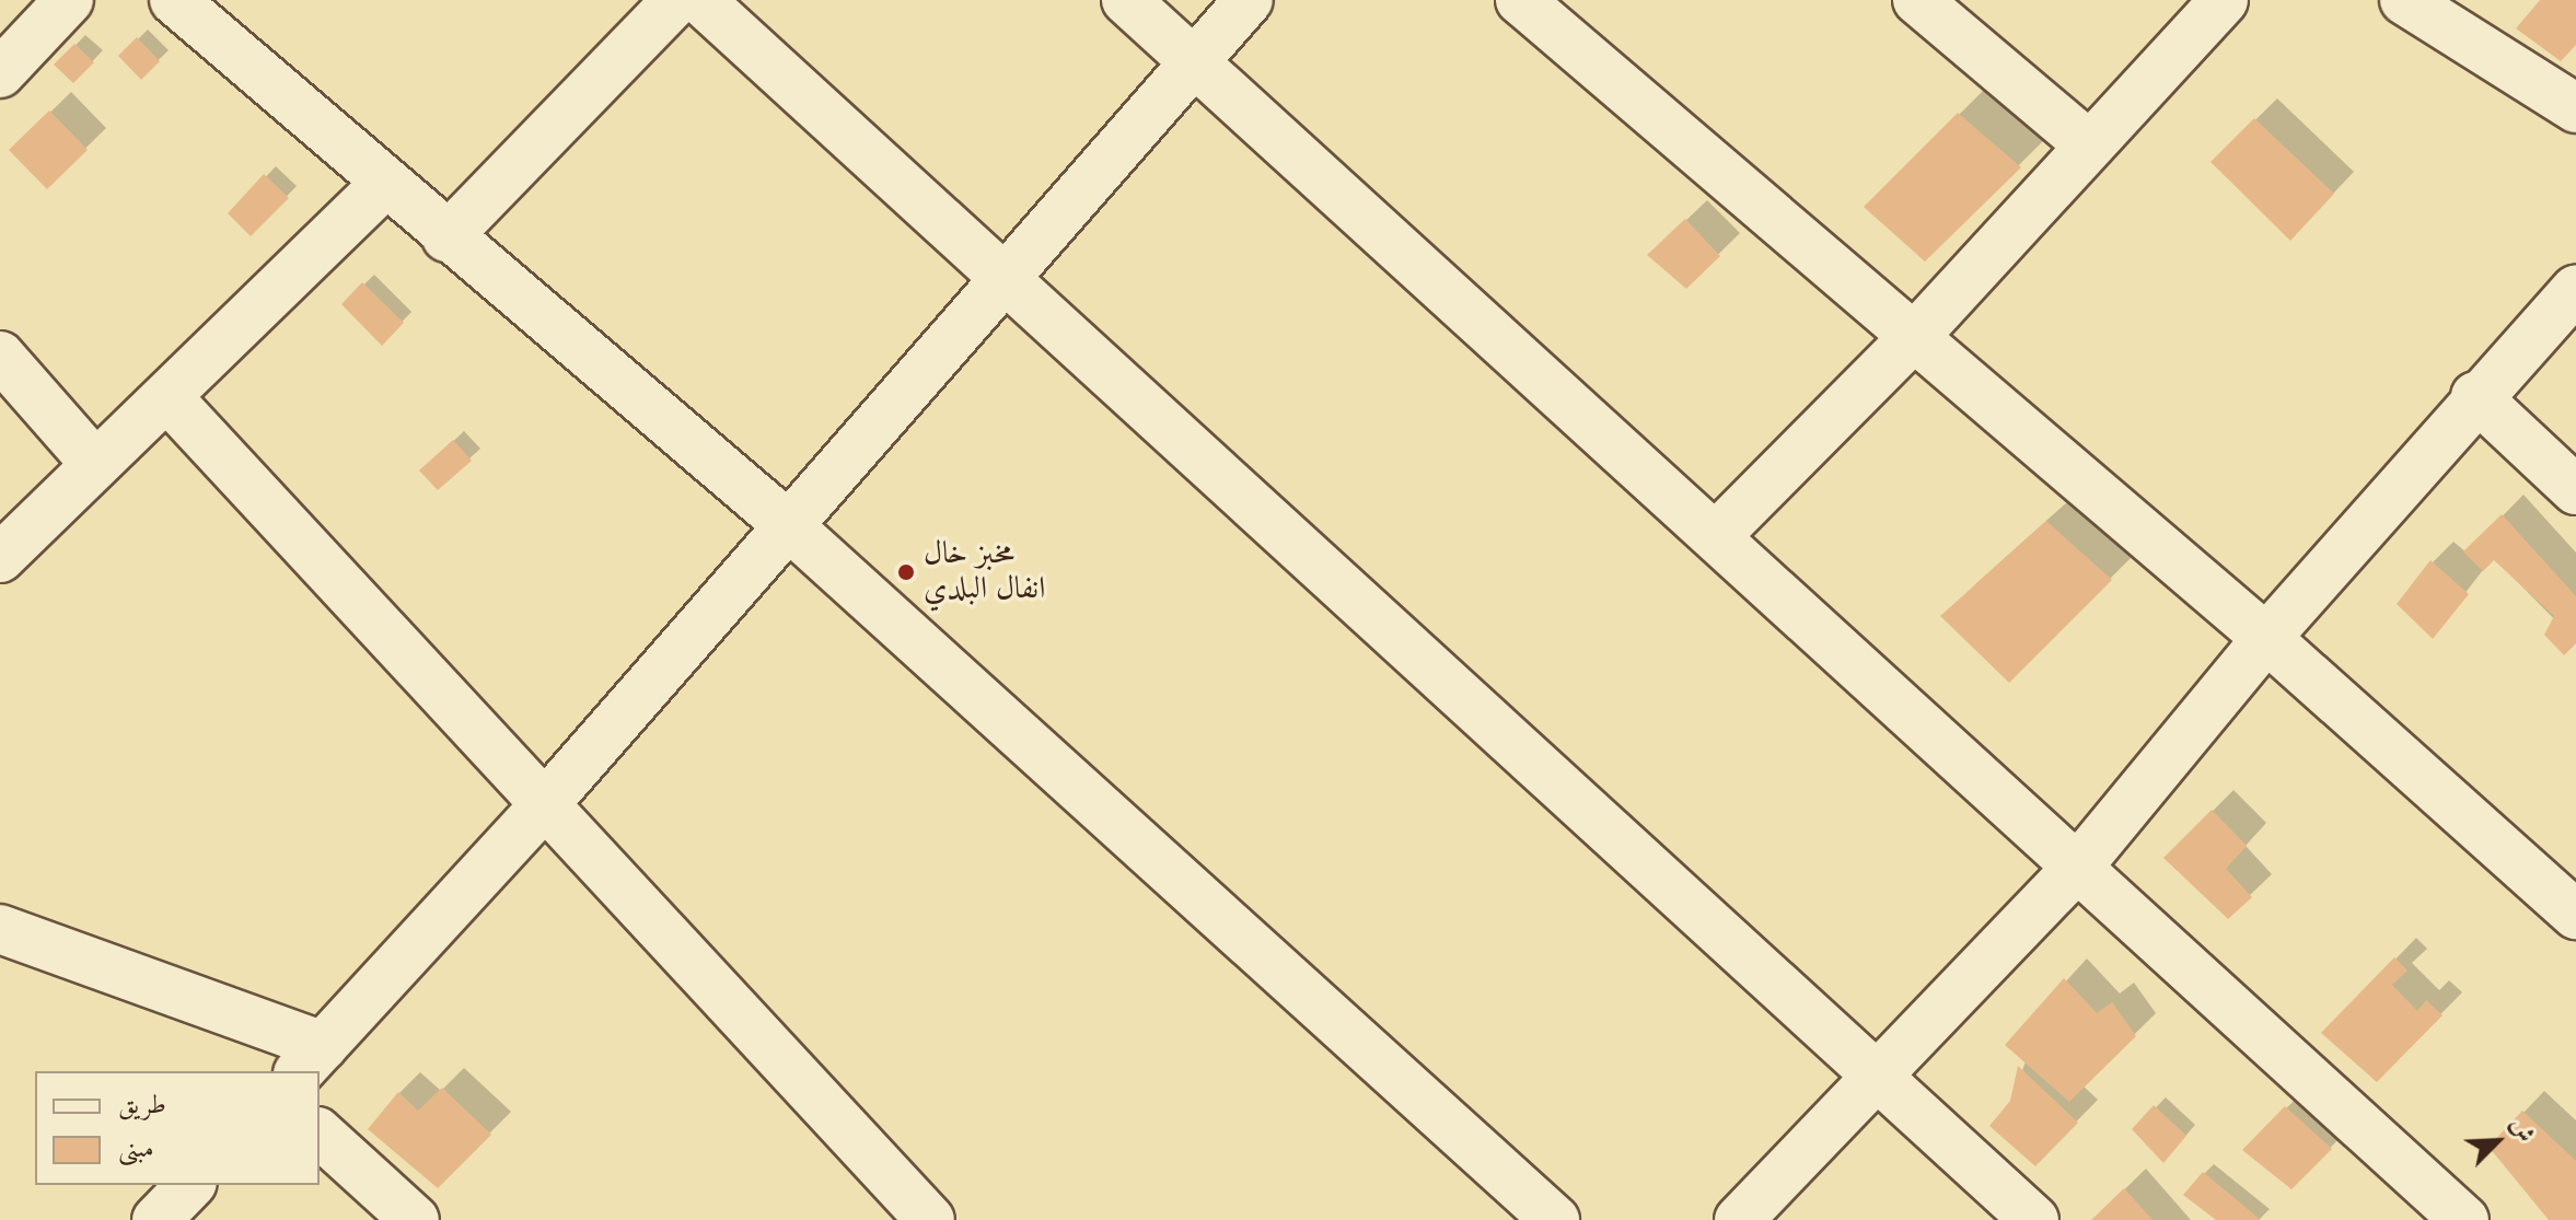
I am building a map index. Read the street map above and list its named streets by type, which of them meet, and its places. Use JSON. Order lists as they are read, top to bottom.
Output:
{
  "places": ["مخبز خال انفال البلدي"],
  "legend": ["طريق", "مبنى"],
  "north": "top right"
}
